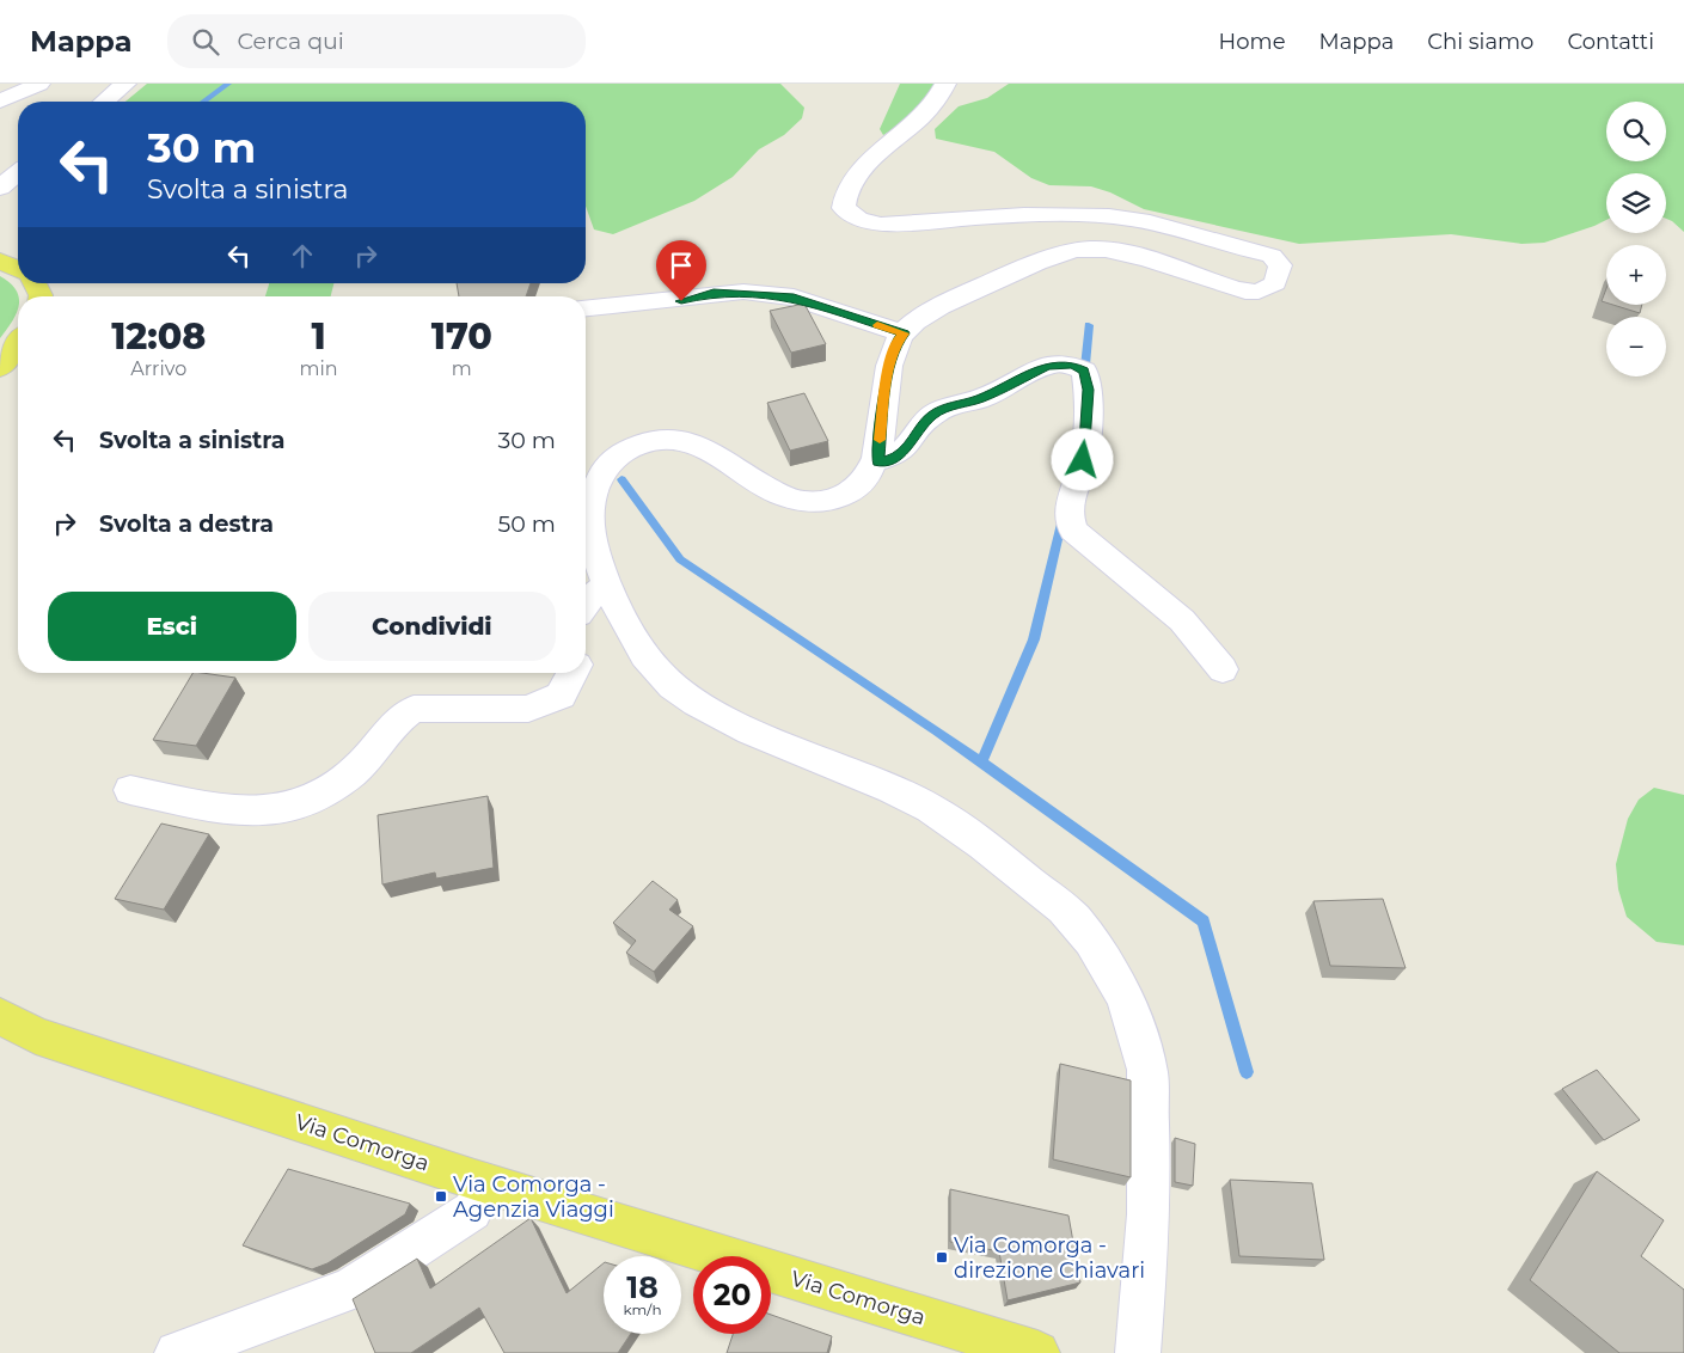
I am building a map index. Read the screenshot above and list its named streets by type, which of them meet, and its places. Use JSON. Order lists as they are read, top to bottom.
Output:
{
  "streets": {
    "main road": ["Via Comorga"]
  },
  "places": {
    "transit": ["Via Comorga - Agenzia Viaggi", "Via Comorga - direzione Chiavari"]
  },
  "page": {
    "header": "Mappa",
    "search": "Cerca qui",
    "nav": [
      "Home",
      "Mappa",
      "Chi siamo",
      "Contatti"
    ],
    "map_buttons": ["+", "−"],
    "turn": ["30 m", "Svolta a sinistra"],
    "eta": [
      "12:08",
      "Arrivo",
      "1",
      "min",
      "170",
      "m"
    ],
    "list": [
      {
        "name": "Svolta a sinistra",
        "value": "30 m"
      },
      {
        "name": "Svolta a destra",
        "value": "50 m"
      }
    ],
    "buttons": ["Esci", "Condividi"],
    "speed": "18 km/h",
    "limit": "20"
  }
}
